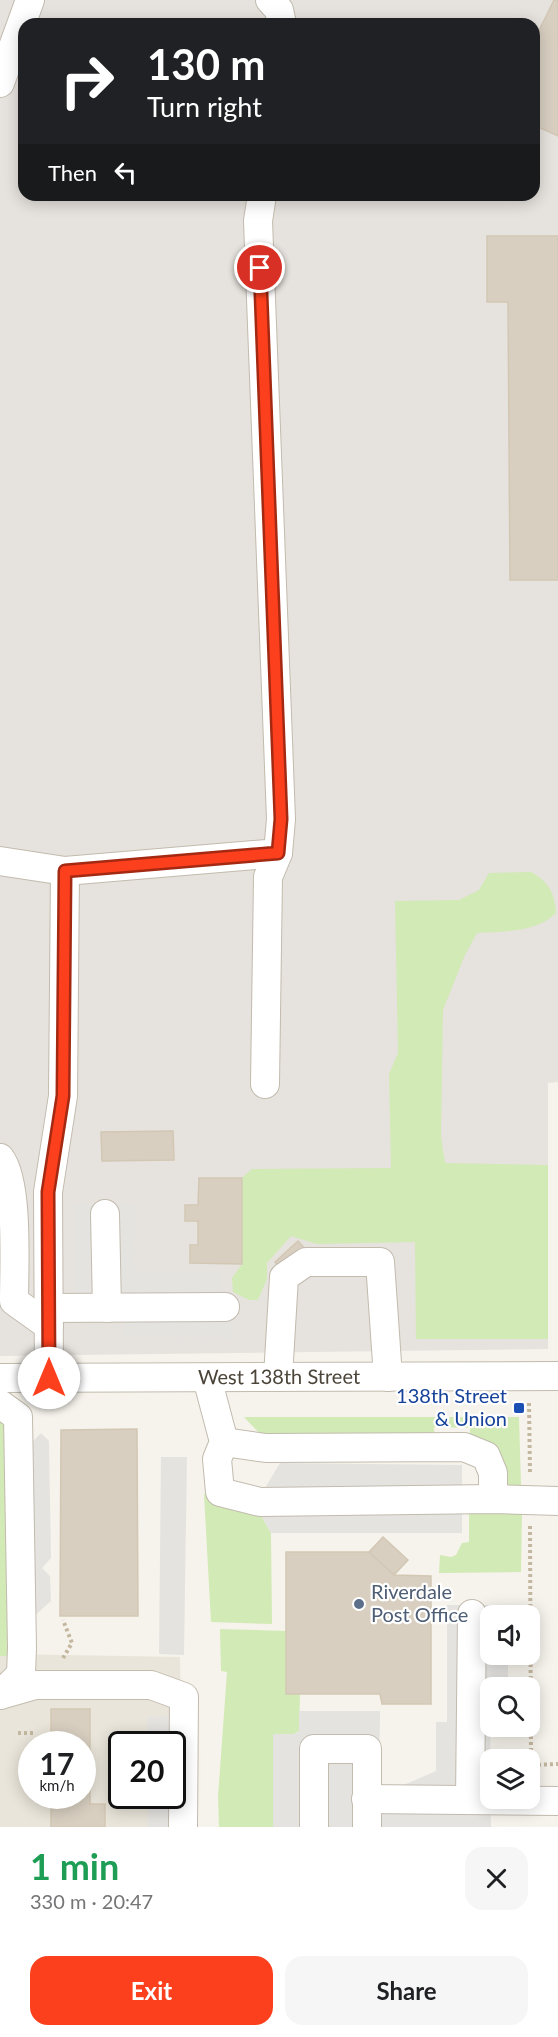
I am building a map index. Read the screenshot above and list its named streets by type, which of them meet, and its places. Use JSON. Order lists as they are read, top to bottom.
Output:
{
  "streets": {
    "street": ["West 138th Street"]
  },
  "places": {
    "transit": ["138th Street & Union"],
    "other": ["Riverdale Post Office"]
  },
  "page": {
    "turn": ["130 m", "Turn right"],
    "then": "Then",
    "speed": "17 km/h",
    "limit": "20",
    "heading": ["1 min", "330 m · 20:47"],
    "buttons": ["Exit", "Share"]
  }
}
